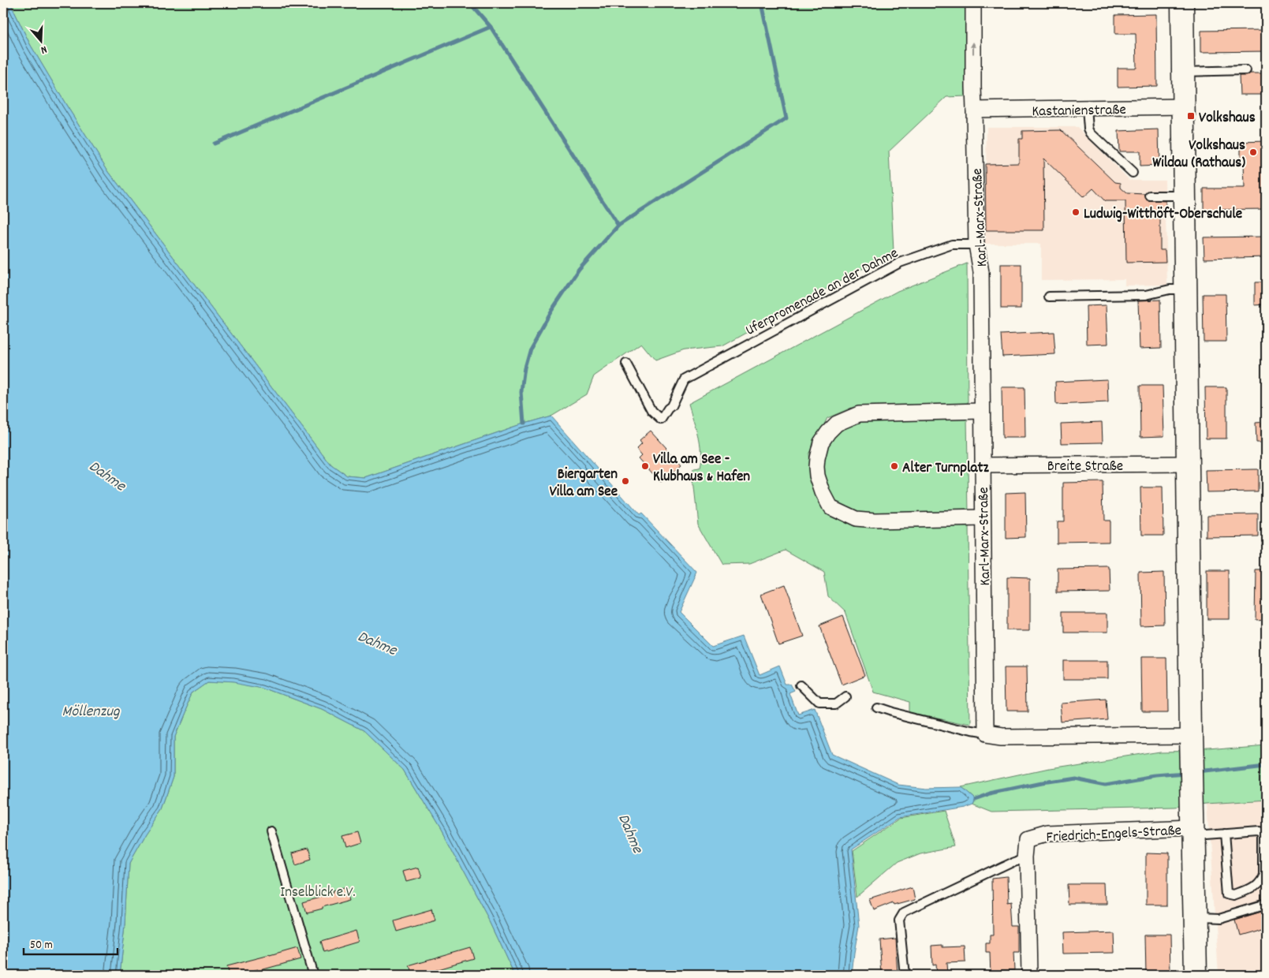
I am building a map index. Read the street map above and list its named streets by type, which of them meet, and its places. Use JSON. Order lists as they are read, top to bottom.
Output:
{
  "streets": {
    "main road": ["Friedrich-Engels-Straße"],
    "street": ["Kastanienstraße", "Karl-Marx-Straße", "Breite Straße"],
    "lane": ["Uferpromenade an der Dahme"]
  },
  "crossings": [
    ["Kastanienstraße", "Karl-Marx-Straße"],
    ["Karl-Marx-Straße", "Uferpromenade an der Dahme"],
    ["Karl-Marx-Straße", "Breite Straße"]
  ],
  "water": ["Dahme", "Möllenzug"],
  "parks": ["Inselblick e.V."],
  "places": {
    "transit": ["Volkshaus"],
    "other": [
      "Volkshaus Wildau (Rathaus)",
      "Ludwig-Witthöft-Oberschule",
      "Villa am See - Klubhaus & Hafen",
      "Alter Turnplatz",
      "Biergarten Villa am See"
    ]
  },
  "scale_bar": "50 m",
  "north": "bottom"
}
